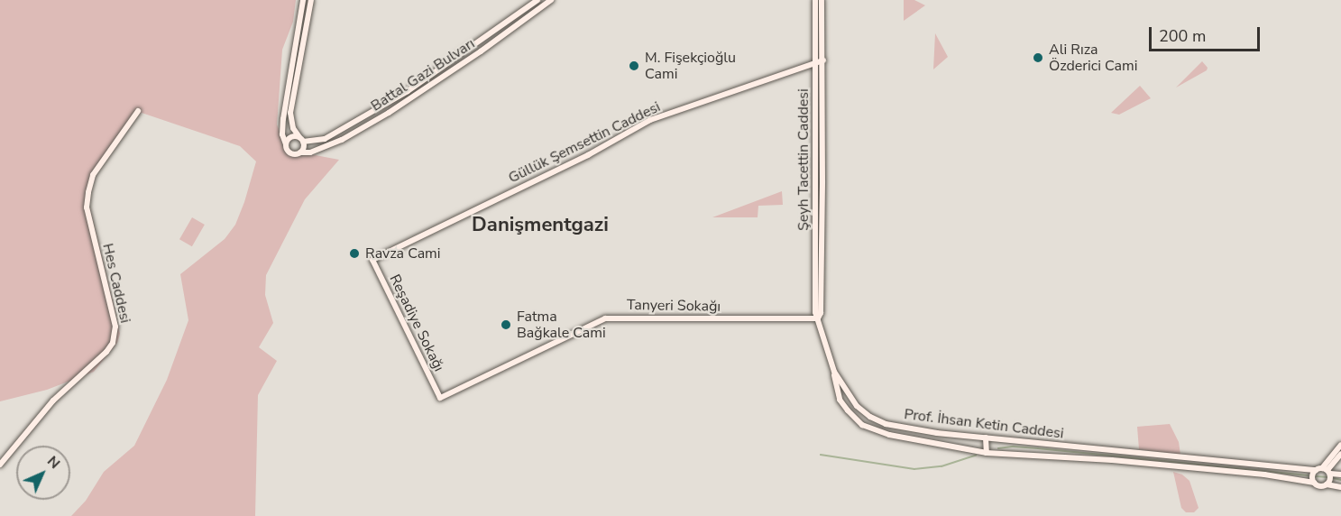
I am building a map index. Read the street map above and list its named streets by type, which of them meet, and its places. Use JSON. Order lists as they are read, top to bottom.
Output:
{
  "streets": {
    "street": [
      "Battal Gazi Bulvarı",
      "Güllük Şemsettin Caddesi",
      "Şeyh Tacettin Caddesi",
      "Hes Caddesi",
      "Tanyeri Sokağı",
      "Reşadiye Sokağı",
      "Prof. İhsan Ketin Caddesi"
    ]
  },
  "crossings": [
    ["Güllük Şemsettin Caddesi", "Şeyh Tacettin Caddesi"],
    ["Güllük Şemsettin Caddesi", "Reşadiye Sokağı"],
    ["Şeyh Tacettin Caddesi", "Tanyeri Sokağı"],
    ["Şeyh Tacettin Caddesi", "Prof. İhsan Ketin Caddesi"],
    ["Tanyeri Sokağı", "Reşadiye Sokağı"]
  ],
  "districts": ["Danişmentgazi"],
  "places": [
    "Ali Rıza Özderici Cami",
    "M. Fişekçioğlu Cami",
    "Ravza Cami",
    "Fatma Bağkale Cami"
  ],
  "scale_bar": "200 m",
  "north": "top right"
}
